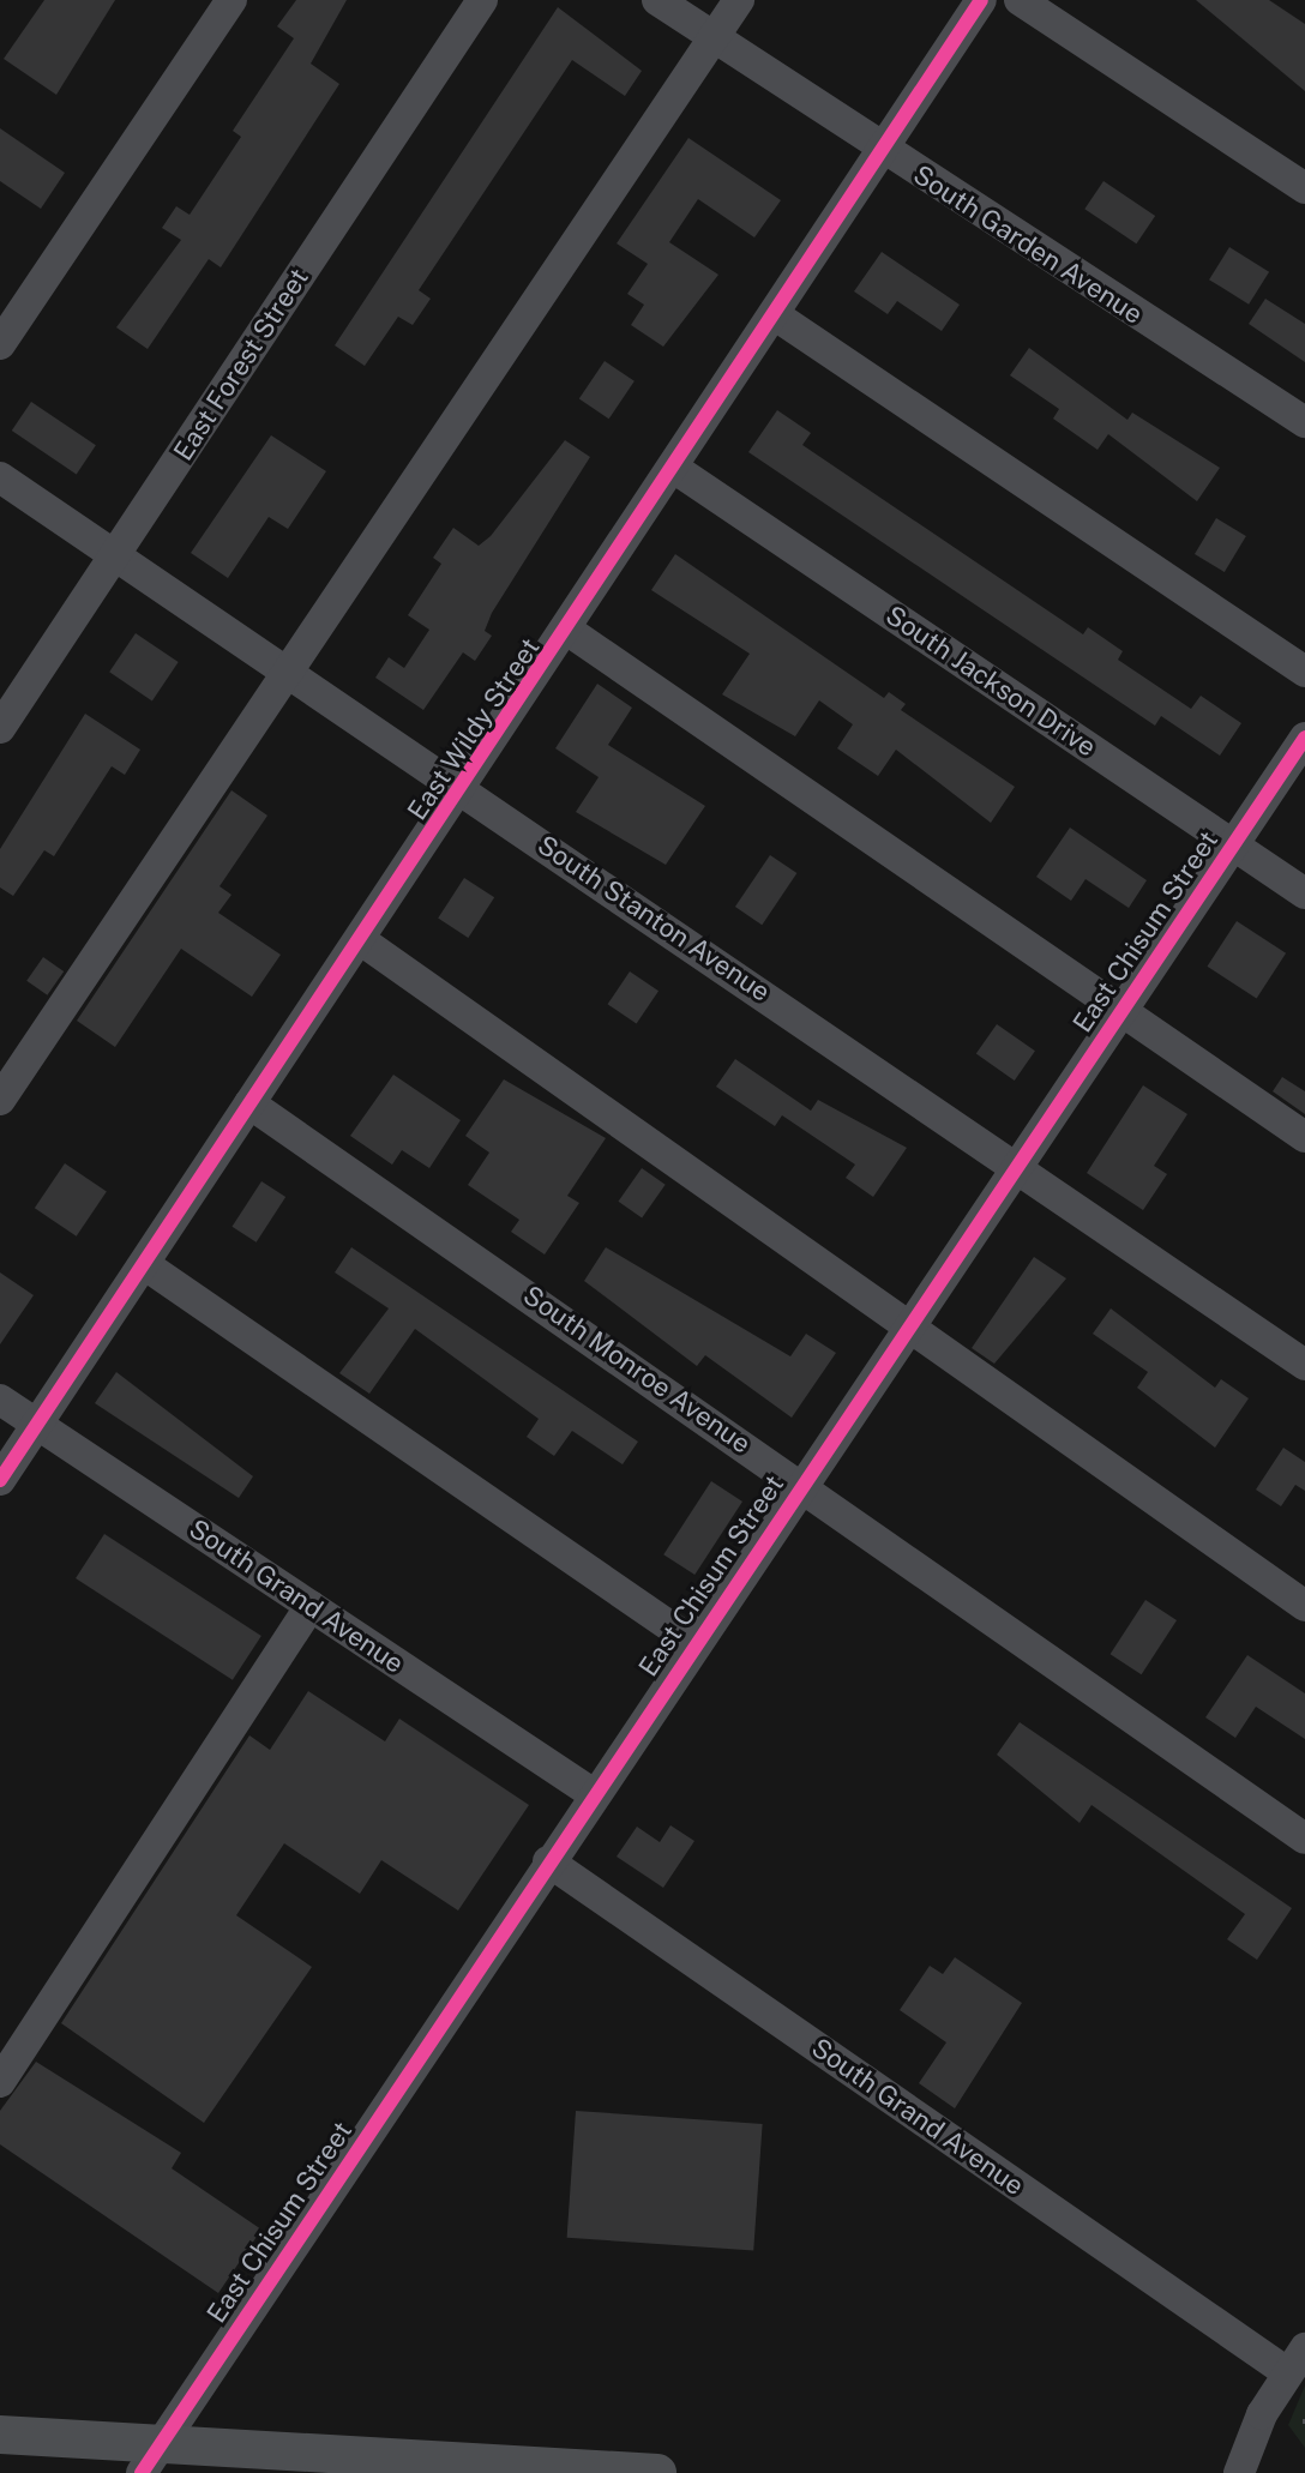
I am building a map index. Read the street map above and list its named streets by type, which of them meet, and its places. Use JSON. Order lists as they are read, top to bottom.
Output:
{
  "streets": {
    "street": [
      "South Garden Avenue",
      "East Forest Street",
      "South Jackson Drive",
      "East Wildy Street",
      "South Stanton Avenue",
      "East Chisum Street",
      "South Monroe Avenue",
      "South Grand Avenue"
    ]
  },
  "crossings": [
    ["South Garden Avenue", "East Wildy Street"],
    ["East Forest Street", "South Stanton Avenue"],
    ["South Jackson Drive", "East Wildy Street"],
    ["South Jackson Drive", "East Chisum Street"],
    ["East Wildy Street", "South Stanton Avenue"],
    ["East Wildy Street", "South Monroe Avenue"],
    ["East Wildy Street", "South Grand Avenue"],
    ["South Stanton Avenue", "East Chisum Street"],
    ["East Chisum Street", "South Monroe Avenue"],
    ["East Chisum Street", "South Grand Avenue"]
  ]
}
